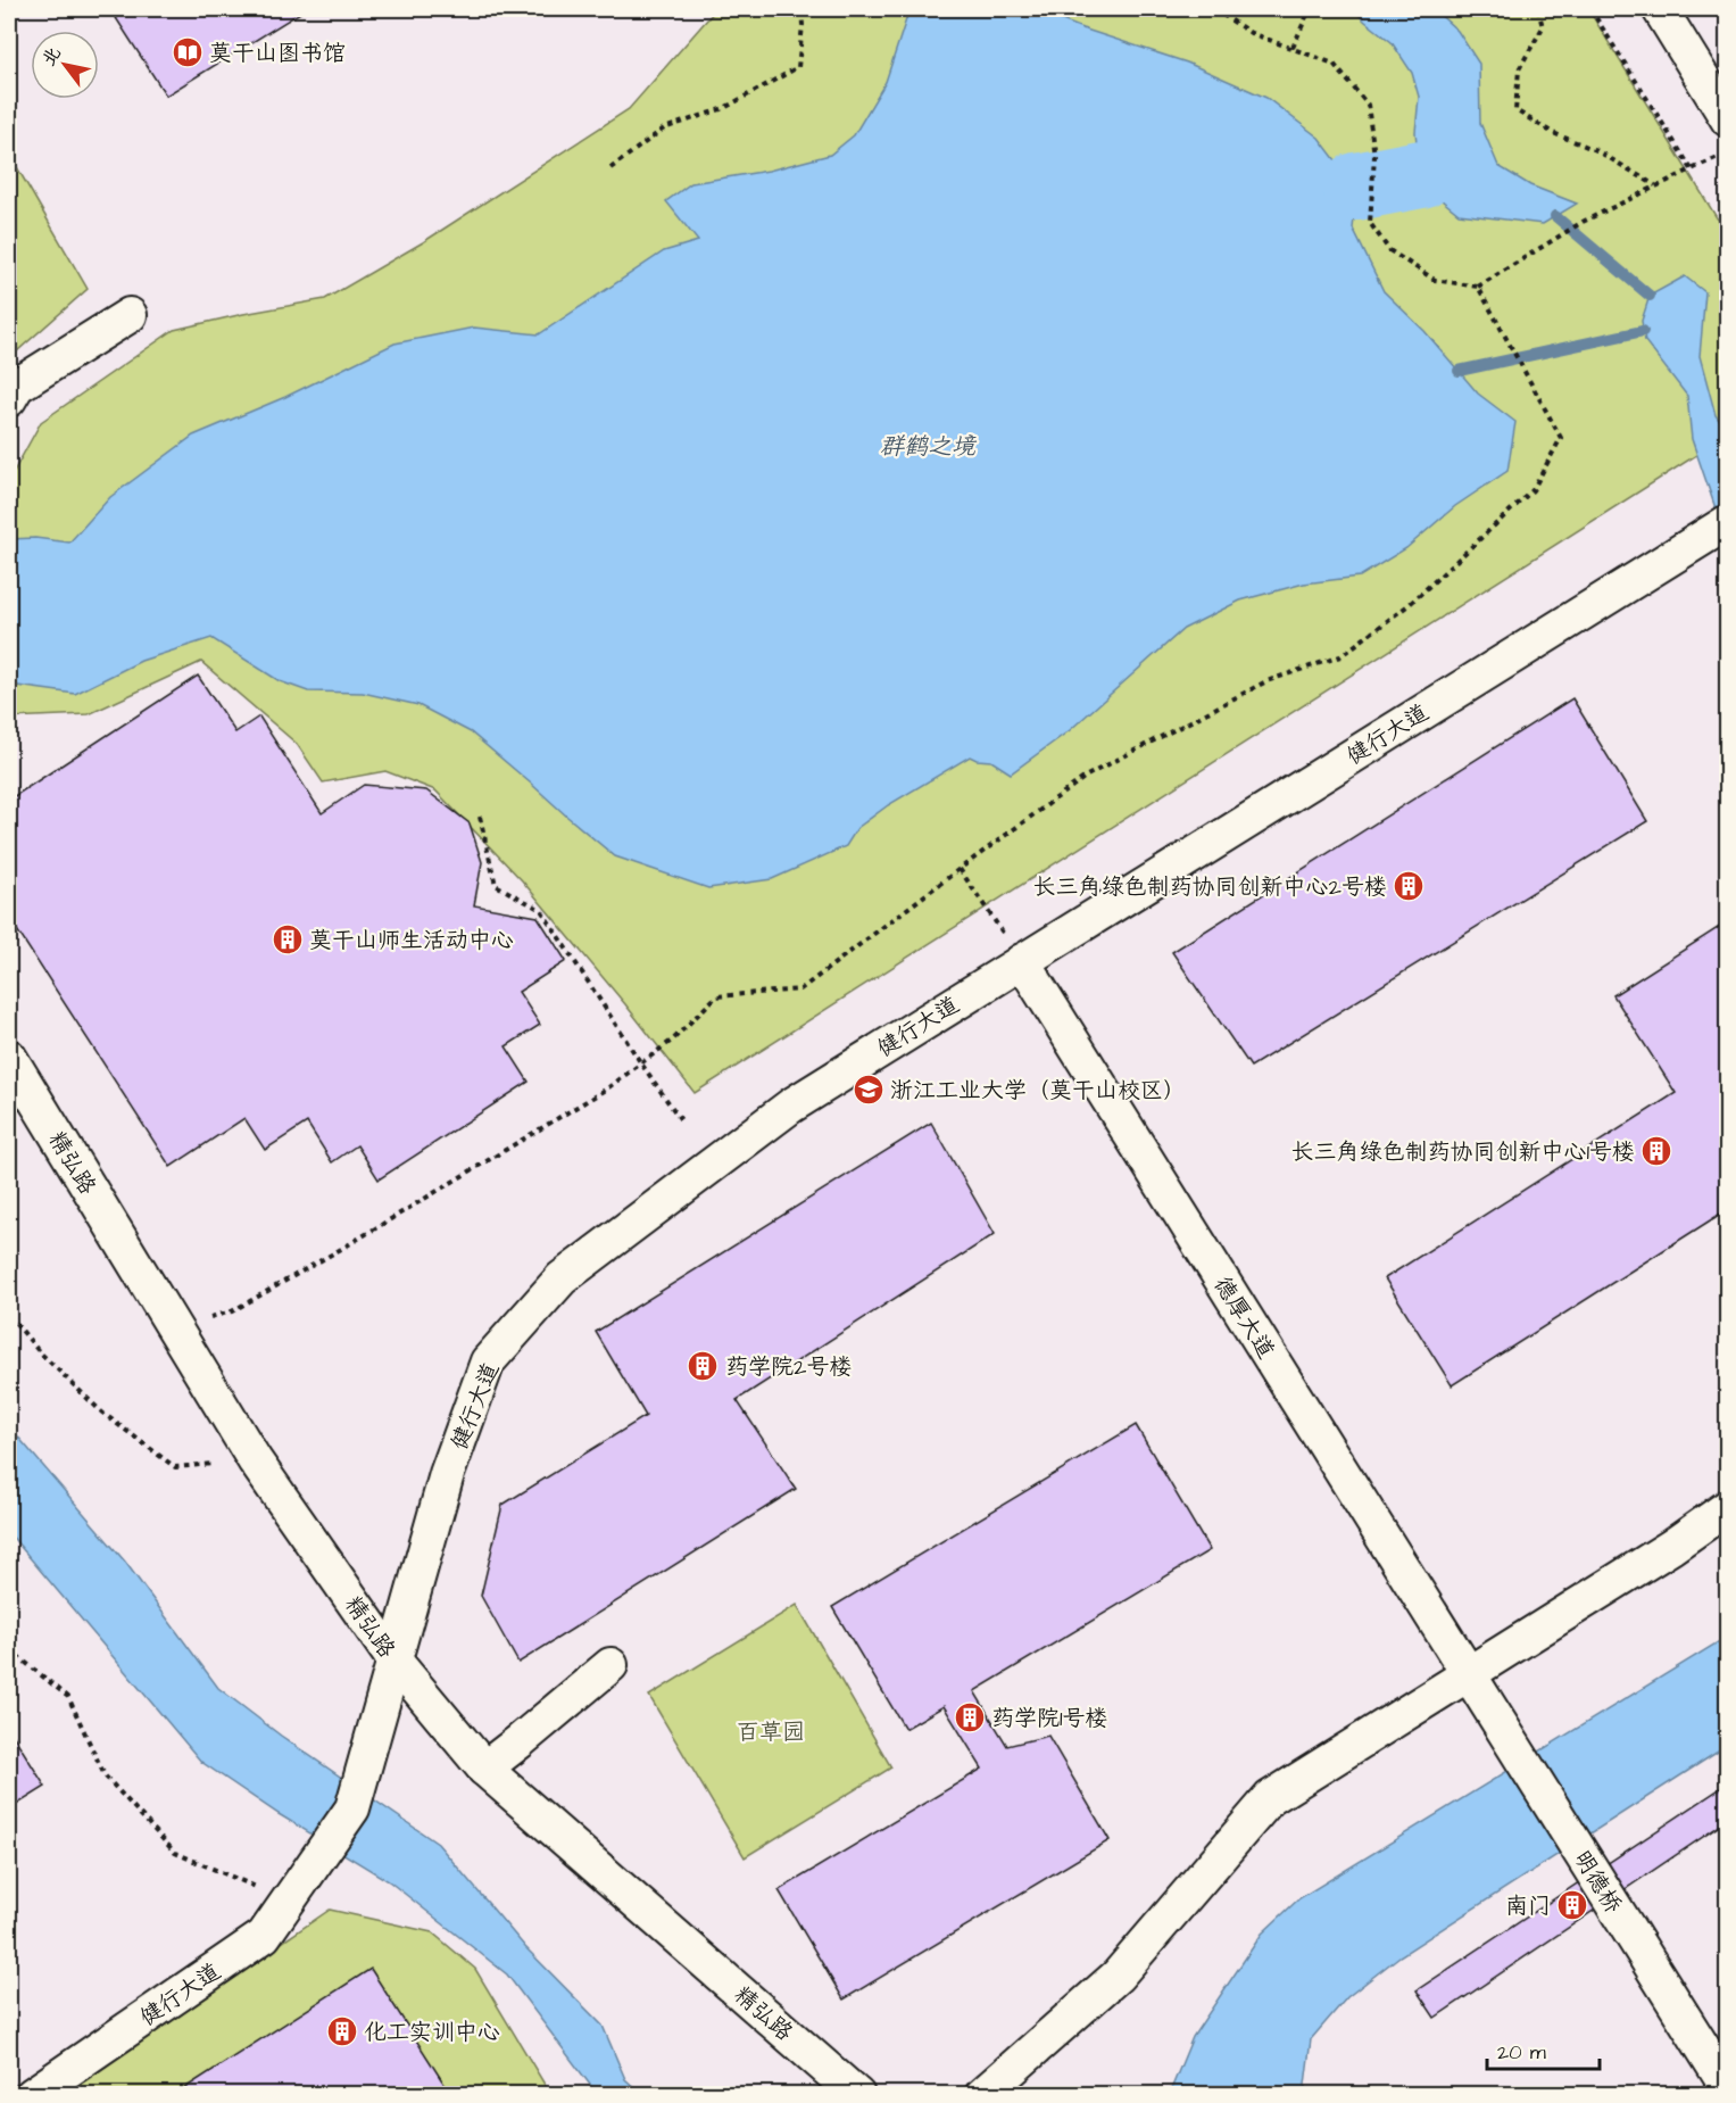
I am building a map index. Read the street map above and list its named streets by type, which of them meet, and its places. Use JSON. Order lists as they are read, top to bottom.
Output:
{
  "streets": {
    "street": [
      "健行大道",
      "精弘路",
      "德厚大道",
      "明德桥"
    ]
  },
  "crossings": [
    ["健行大道", "精弘路"],
    ["健行大道", "德厚大道"],
    ["德厚大道", "明德桥"]
  ],
  "water": ["群鹤之境"],
  "parks": ["百草园"],
  "places": {
    "library": ["莫干山图书馆"],
    "building": [
      "长三角绿色制药协同创新中心2号楼",
      "莫干山师生活动中心",
      "长三角绿色制药协同创新中心1号楼",
      "药学院2号楼",
      "药学院1号楼",
      "南门",
      "化工实训中心"
    ],
    "school or university": ["浙江工业大学（莫干山校区）"]
  },
  "scale_bar": "20 m",
  "north": "top left"
}
